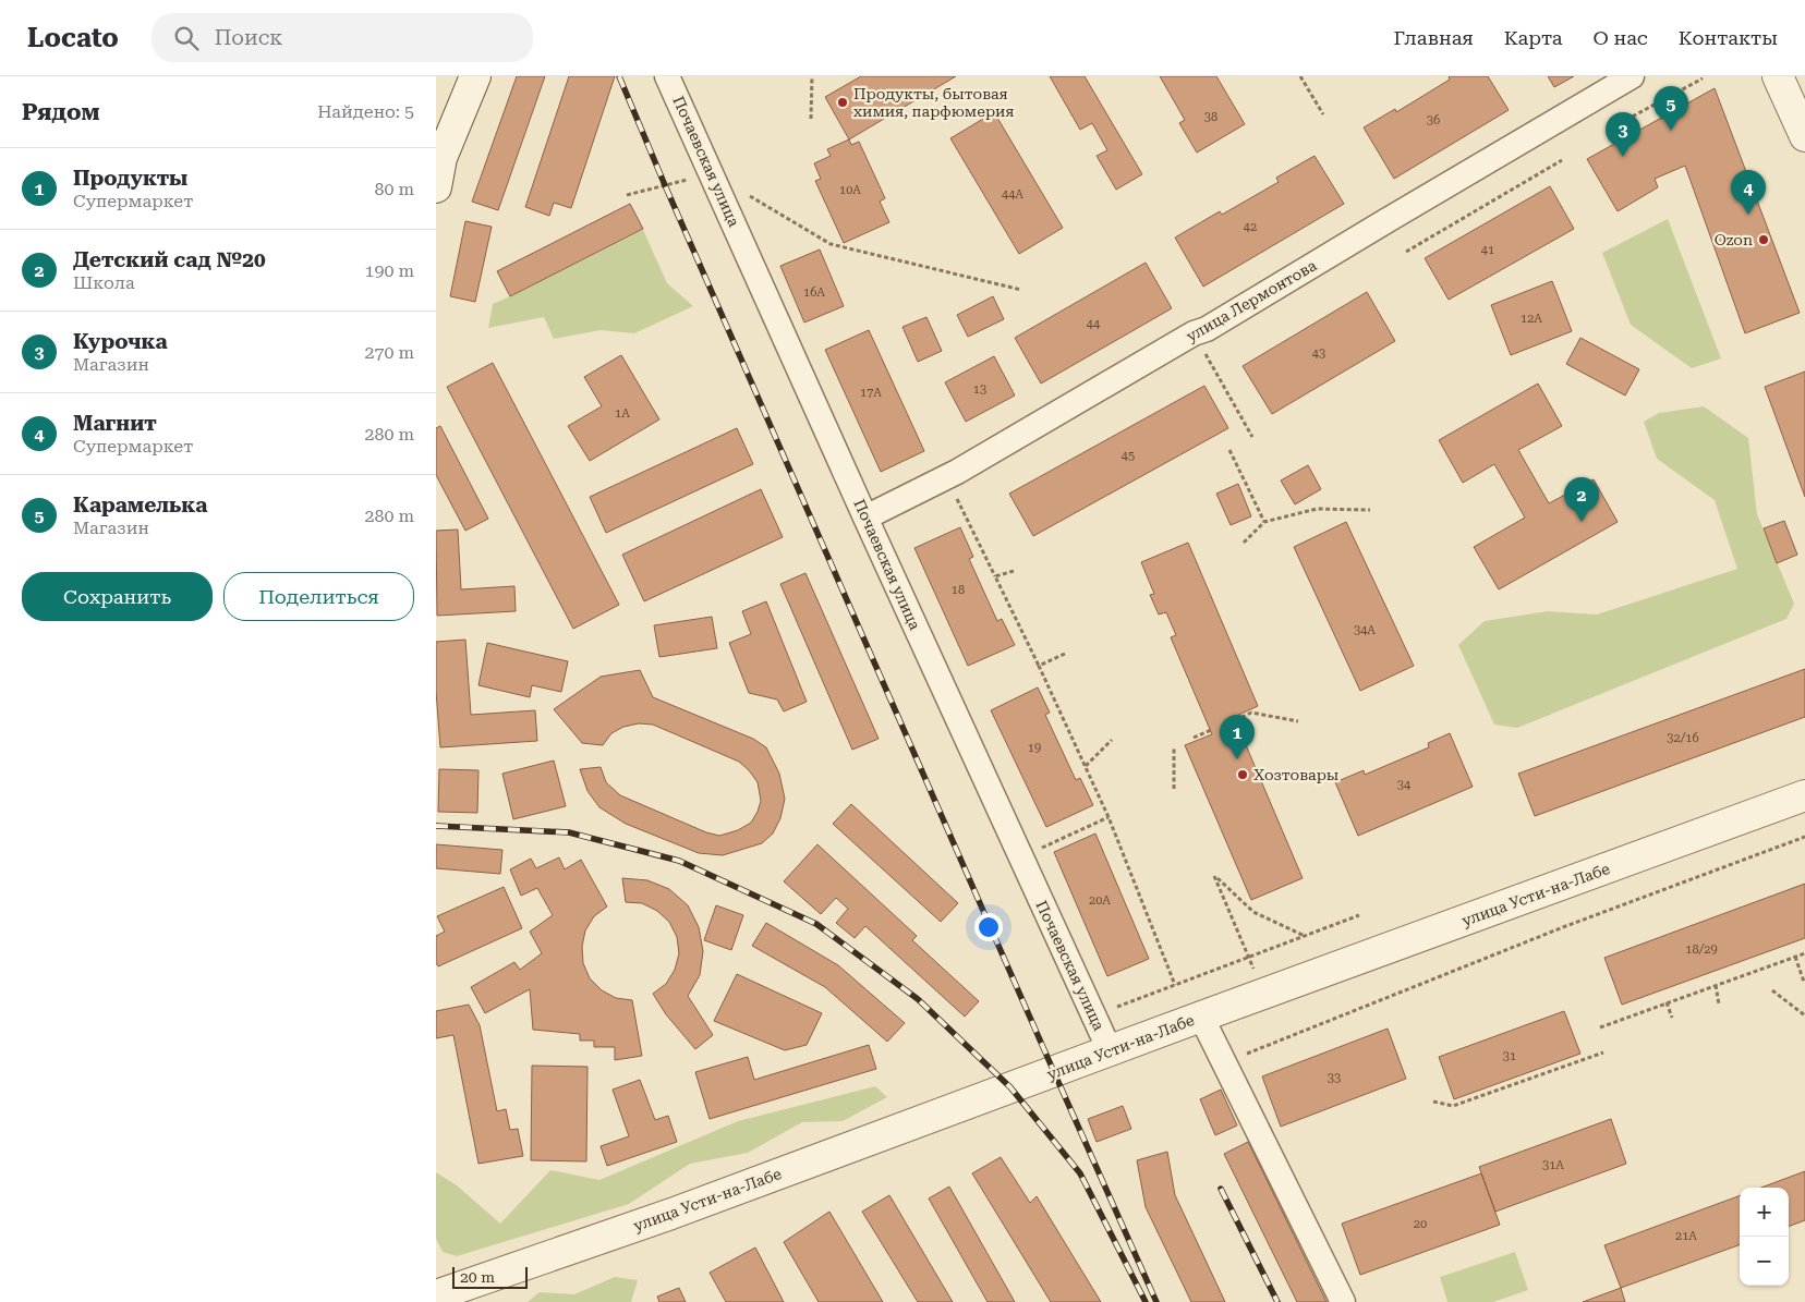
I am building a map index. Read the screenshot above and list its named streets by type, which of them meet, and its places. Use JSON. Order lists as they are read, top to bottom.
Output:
{
  "streets": {
    "street": ["Почаевская улица", "улица Лермонтова", "улица Усти-на-Лабе"]
  },
  "crossings": [
    ["Почаевская улица", "улица Лермонтова"],
    ["Почаевская улица", "улица Усти-на-Лабе"]
  ],
  "places": ["Продукты, бытовая химия, парфюмерия", "Ozon", "Хозтовары"],
  "house_numbers": [
    "38",
    "36",
    "10А",
    "44А",
    "42",
    "41",
    "16А",
    "12А",
    "44",
    "43",
    "13",
    "17А",
    "1А",
    "45",
    "18",
    "34А",
    "32/16",
    "19",
    "34",
    "20А",
    "18/29",
    "31",
    "33",
    "31А",
    "20",
    "21А"
  ],
  "scale_bar": "20 m",
  "page": {
    "header": "Locato",
    "search": "Поиск",
    "nav": [
      "Главная",
      "Карта",
      "О нас",
      "Контакты"
    ],
    "heading": ["Рядом", "Найдено: 5"],
    "pins": [
      "5",
      "3",
      "4",
      "2",
      "1"
    ],
    "list": [
      {
        "mark": "1",
        "name": "Продукты",
        "note": "Супермаркет",
        "value": "80 m"
      },
      {
        "mark": "2",
        "name": "Детский сад №20",
        "note": "Школа",
        "value": "190 m"
      },
      {
        "mark": "3",
        "name": "Курочка",
        "note": "Магазин",
        "value": "270 m"
      },
      {
        "mark": "4",
        "name": "Магнит",
        "note": "Супермаркет",
        "value": "280 m"
      },
      {
        "mark": "5",
        "name": "Карамелька",
        "note": "Магазин",
        "value": "280 m"
      }
    ],
    "buttons": ["Сохранить", "Поделиться"],
    "map_buttons": ["+", "−"],
    "scale": "20 m"
  }
}
